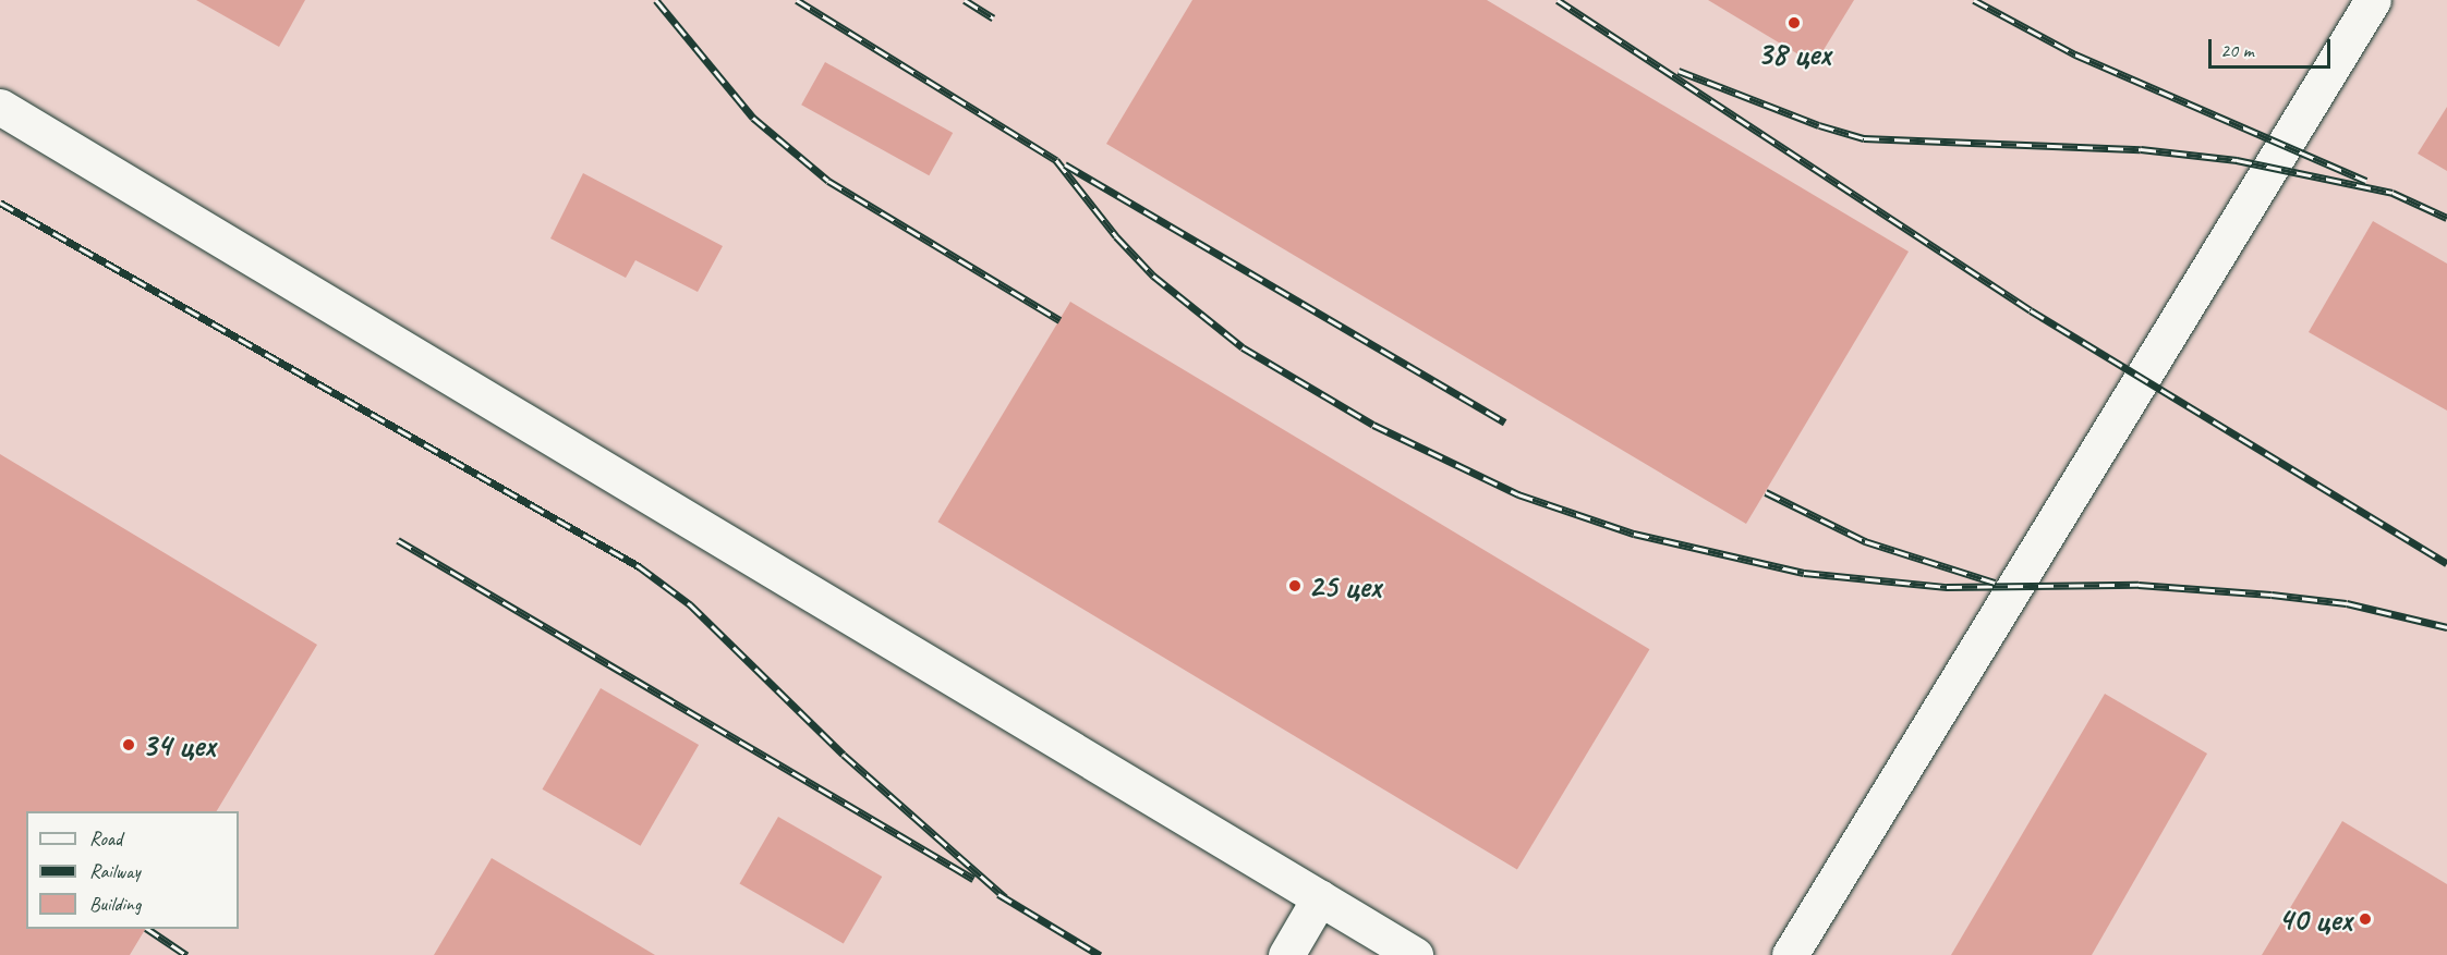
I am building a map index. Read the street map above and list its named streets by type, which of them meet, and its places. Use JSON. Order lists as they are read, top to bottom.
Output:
{
  "places": [
    "38 цех",
    "25 цех",
    "34 цех",
    "40 цех"
  ],
  "legend": ["Road", "Railway", "Building"],
  "scale_bar": "20 m"
}
